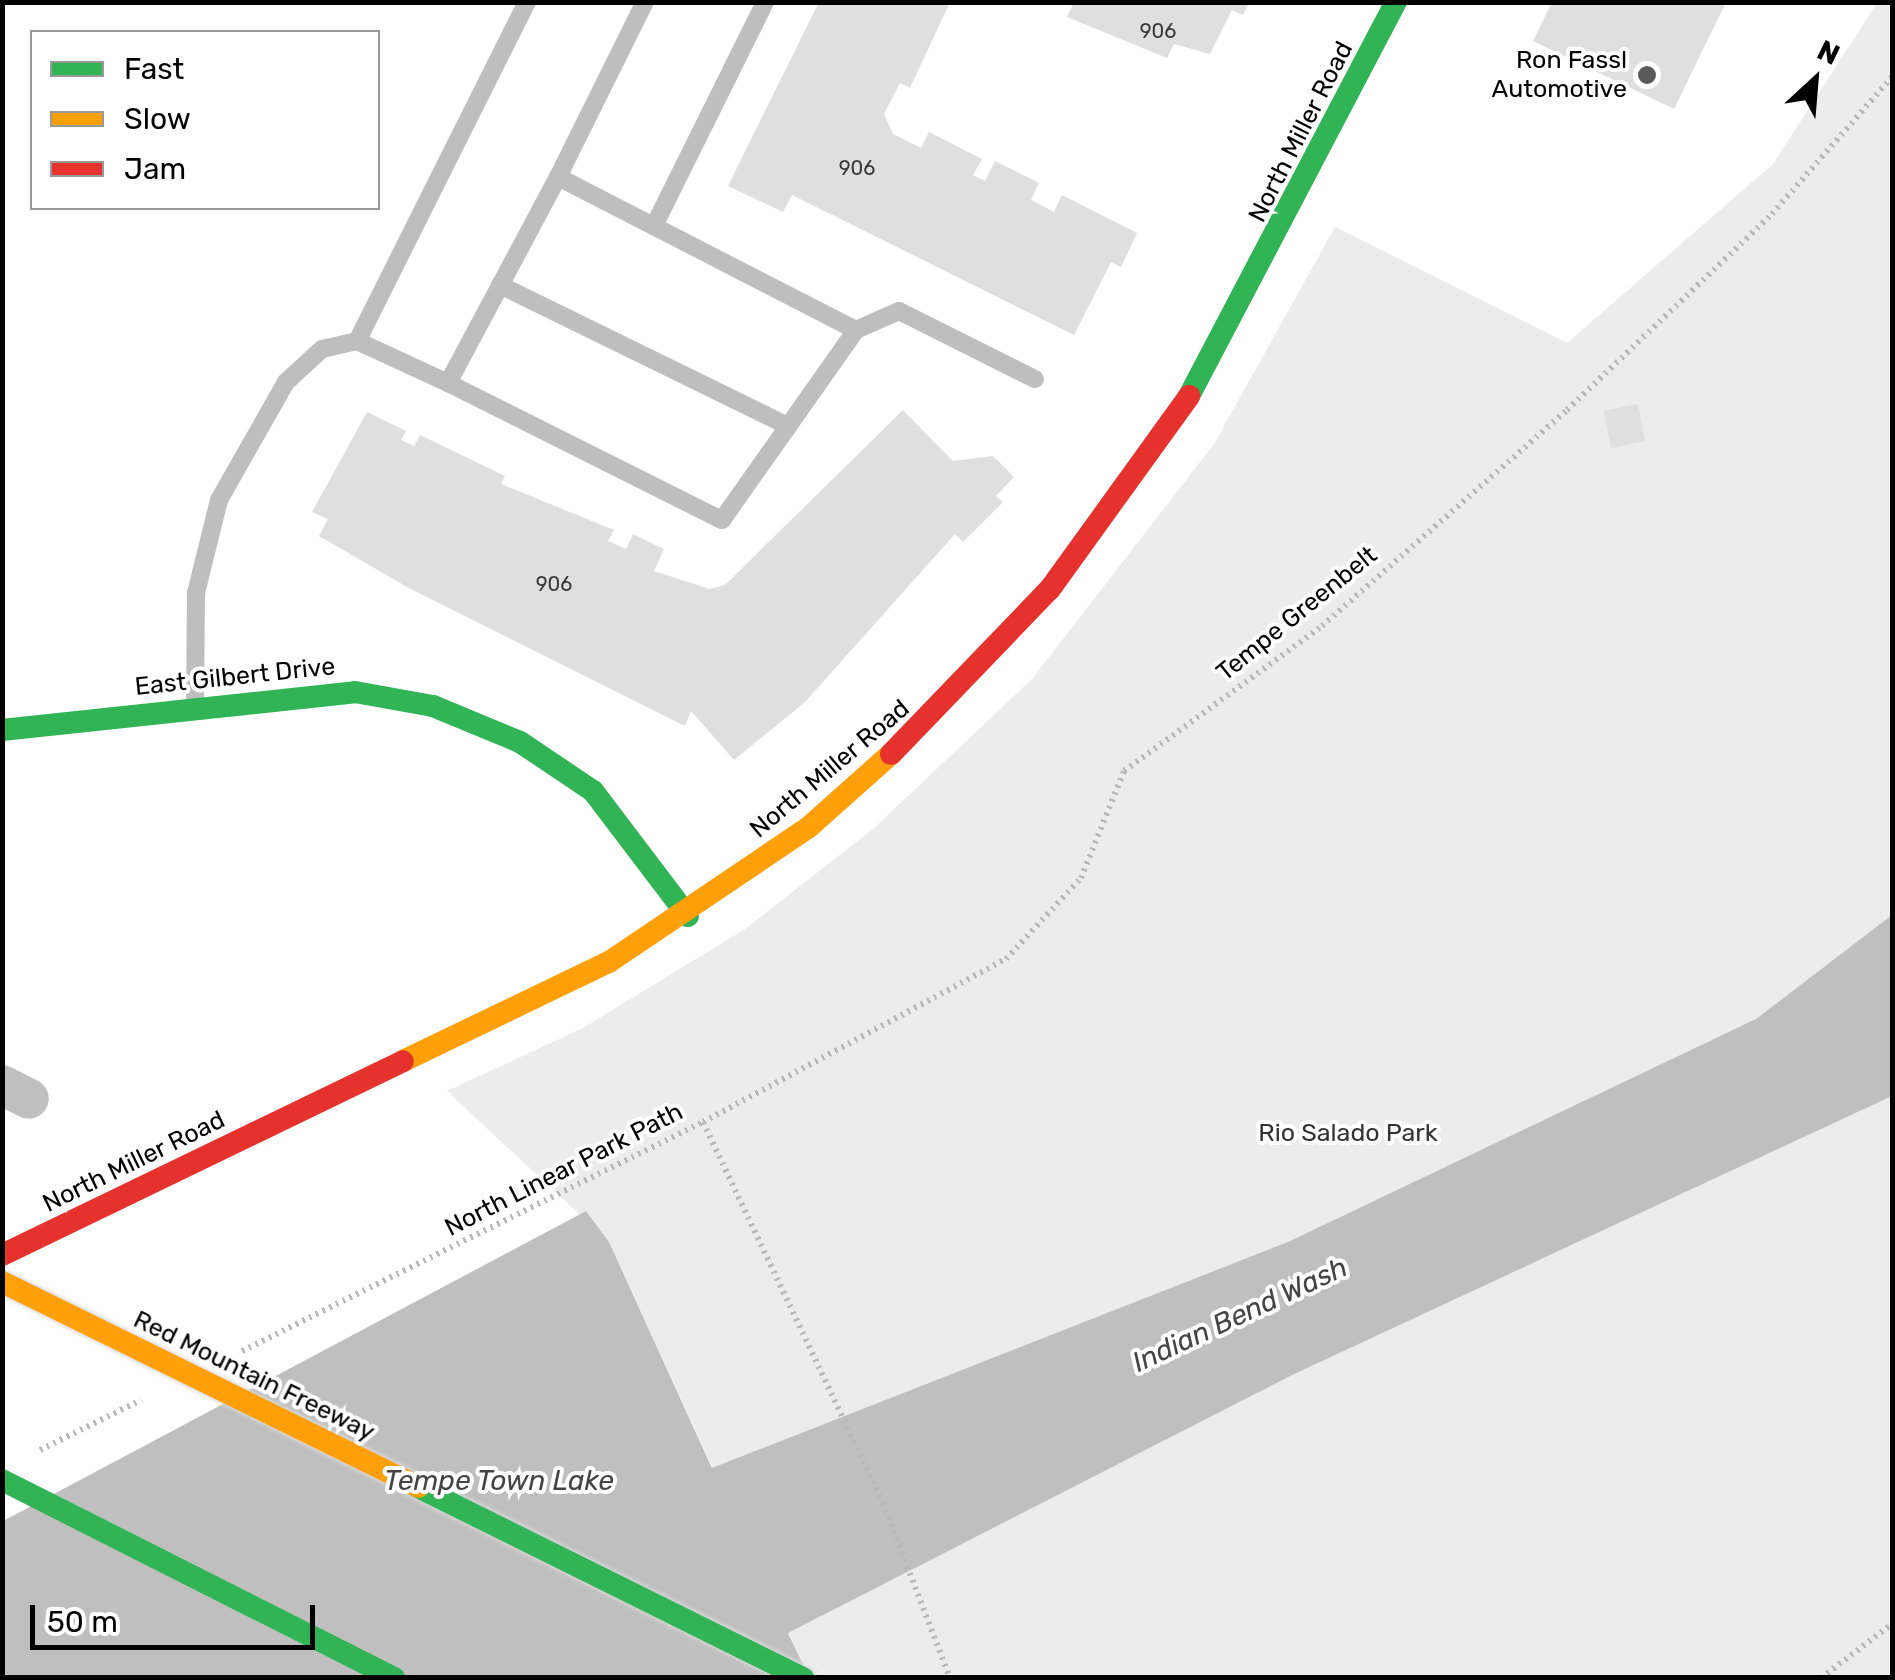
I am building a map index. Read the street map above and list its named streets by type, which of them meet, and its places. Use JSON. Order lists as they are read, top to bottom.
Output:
{
  "streets": {
    "main road": ["North Miller Road", "East Gilbert Drive", "Red Mountain Freeway"],
    "path": ["Tempe Greenbelt", "North Linear Park Path"]
  },
  "crossings": [
    ["North Miller Road", "East Gilbert Drive"],
    ["Tempe Greenbelt", "North Linear Park Path"]
  ],
  "water": ["Indian Bend Wash", "Tempe Town Lake"],
  "parks": ["Rio Salado Park"],
  "places": ["Ron Fassl Automotive"],
  "house_numbers": ["906", "906", "906"],
  "legend": ["Fast", "Slow", "Jam"],
  "scale_bar": "50 m",
  "north": "top right"
}
